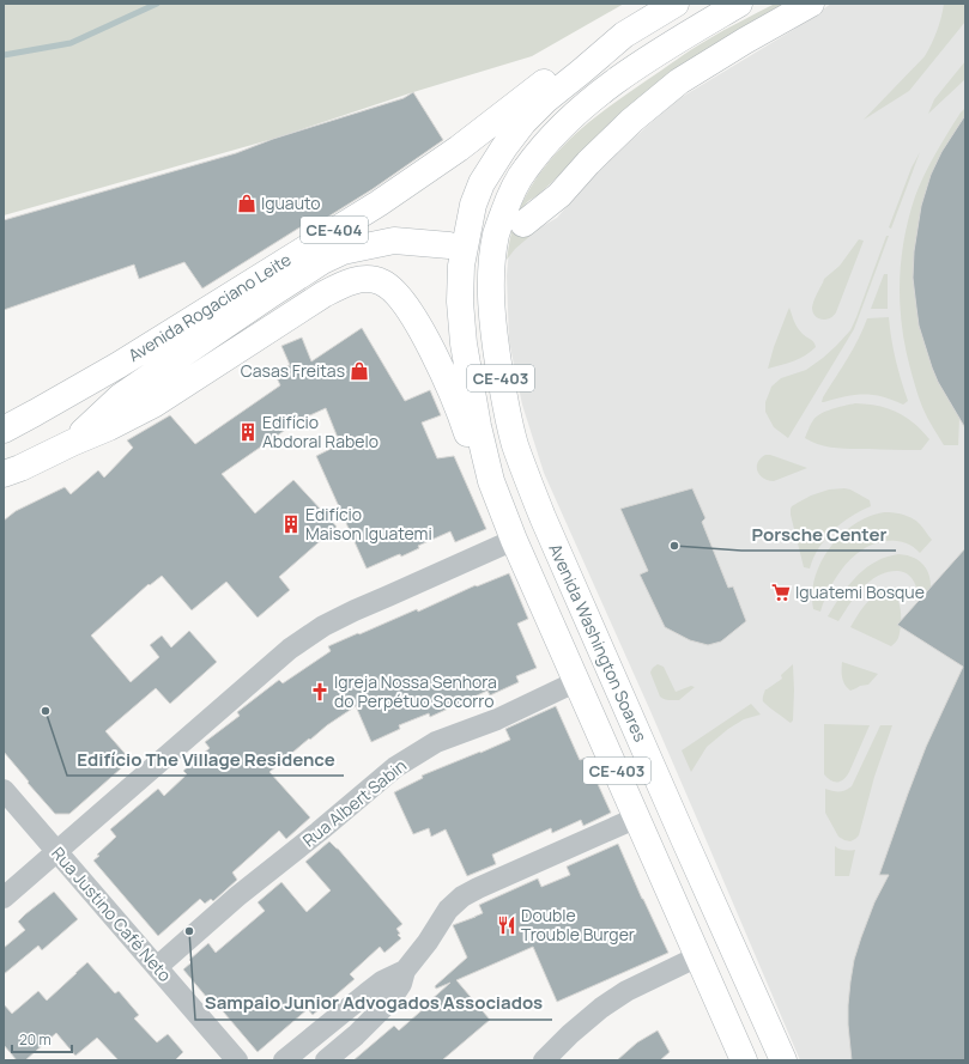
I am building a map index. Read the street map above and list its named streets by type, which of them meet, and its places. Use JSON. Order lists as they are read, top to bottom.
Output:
{
  "streets": {
    "main road": [
      "CE-404",
      "Avenida Rogaciano Leite",
      "CE-403",
      "Avenida Washington Soares"
    ],
    "street": ["Rua Albert Sabin", "Rua Justino Café Neto"]
  },
  "crossings": [
    ["CE-404", "Avenida Rogaciano Leite"],
    ["CE-404", "Avenida Washington Soares"],
    ["Avenida Washington Soares", "Rua Albert Sabin"],
    ["Rua Albert Sabin", "Rua Justino Café Neto"]
  ],
  "places": {
    "shop": ["Iguauto", "Casas Freitas"],
    "building": ["Edifício Abdoral Rabelo", "Edifício Maison Iguatemi"],
    "other": ["Porsche Center", "Edifício The Village Residence", "Sampaio Junior Advogados Associados"],
    "supermarket": ["Iguatemi Bosque"],
    "church": ["Igreja Nossa Senhora do Perpétuo Socorro"],
    "restaurant": ["Double Trouble Burger"]
  },
  "scale_bar": "20 m"
}
